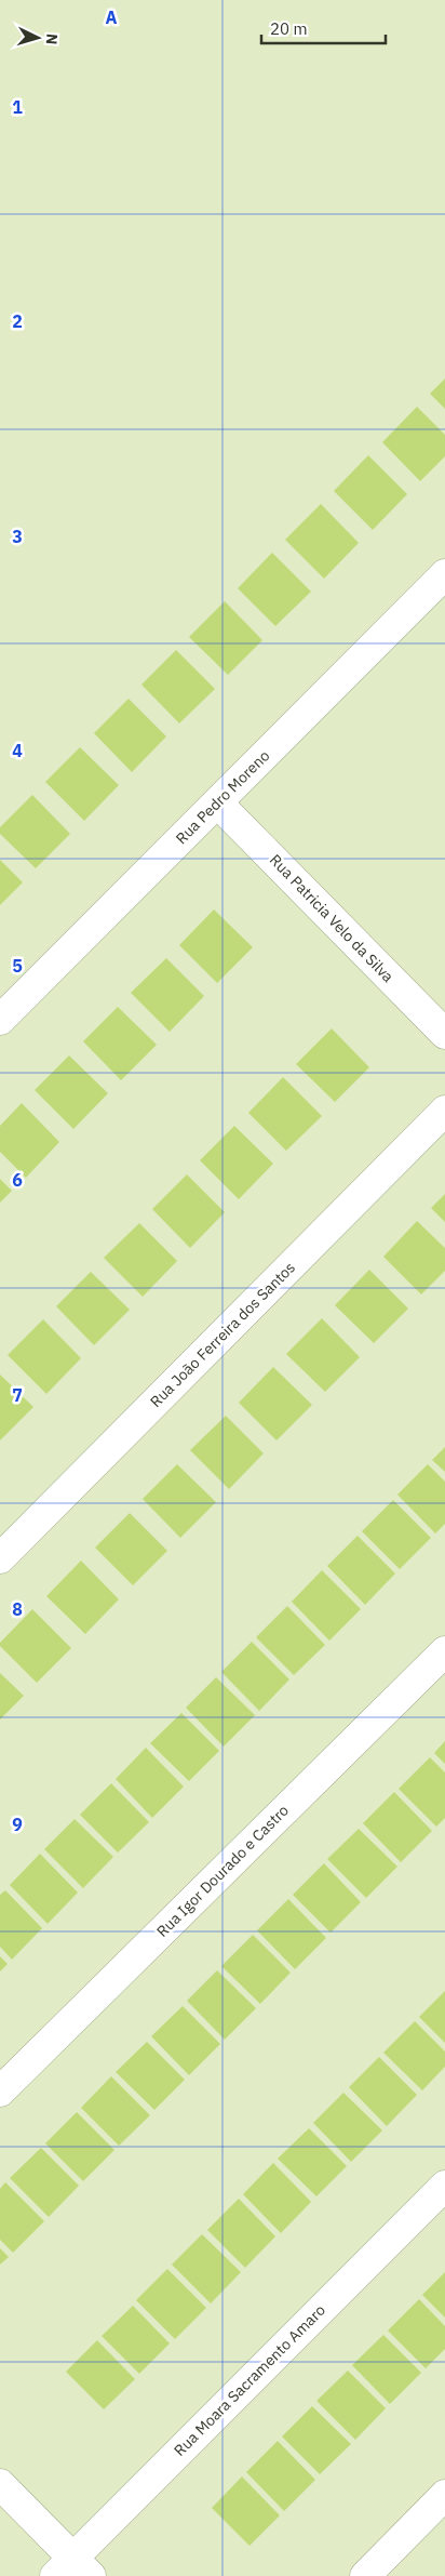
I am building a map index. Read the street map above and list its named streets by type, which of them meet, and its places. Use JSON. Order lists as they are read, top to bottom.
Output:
{
  "streets": {
    "street": [
      "Rua Pedro Moreno",
      "Rua Patricia Velo da Silva",
      "Rua João Ferreira dos Santos",
      "Rua Igor Dourado e Castro",
      "Rua Moara Sacramento Amaro"
    ]
  },
  "crossings": [
    ["Rua Pedro Moreno", "Rua Patricia Velo da Silva"]
  ],
  "scale_bar": "20 m",
  "north": "right",
  "grid": {
    "columns": ["A"],
    "rows": [
      "1",
      "2",
      "3",
      "4",
      "5",
      "6",
      "7",
      "8",
      "9"
    ]
  }
}
